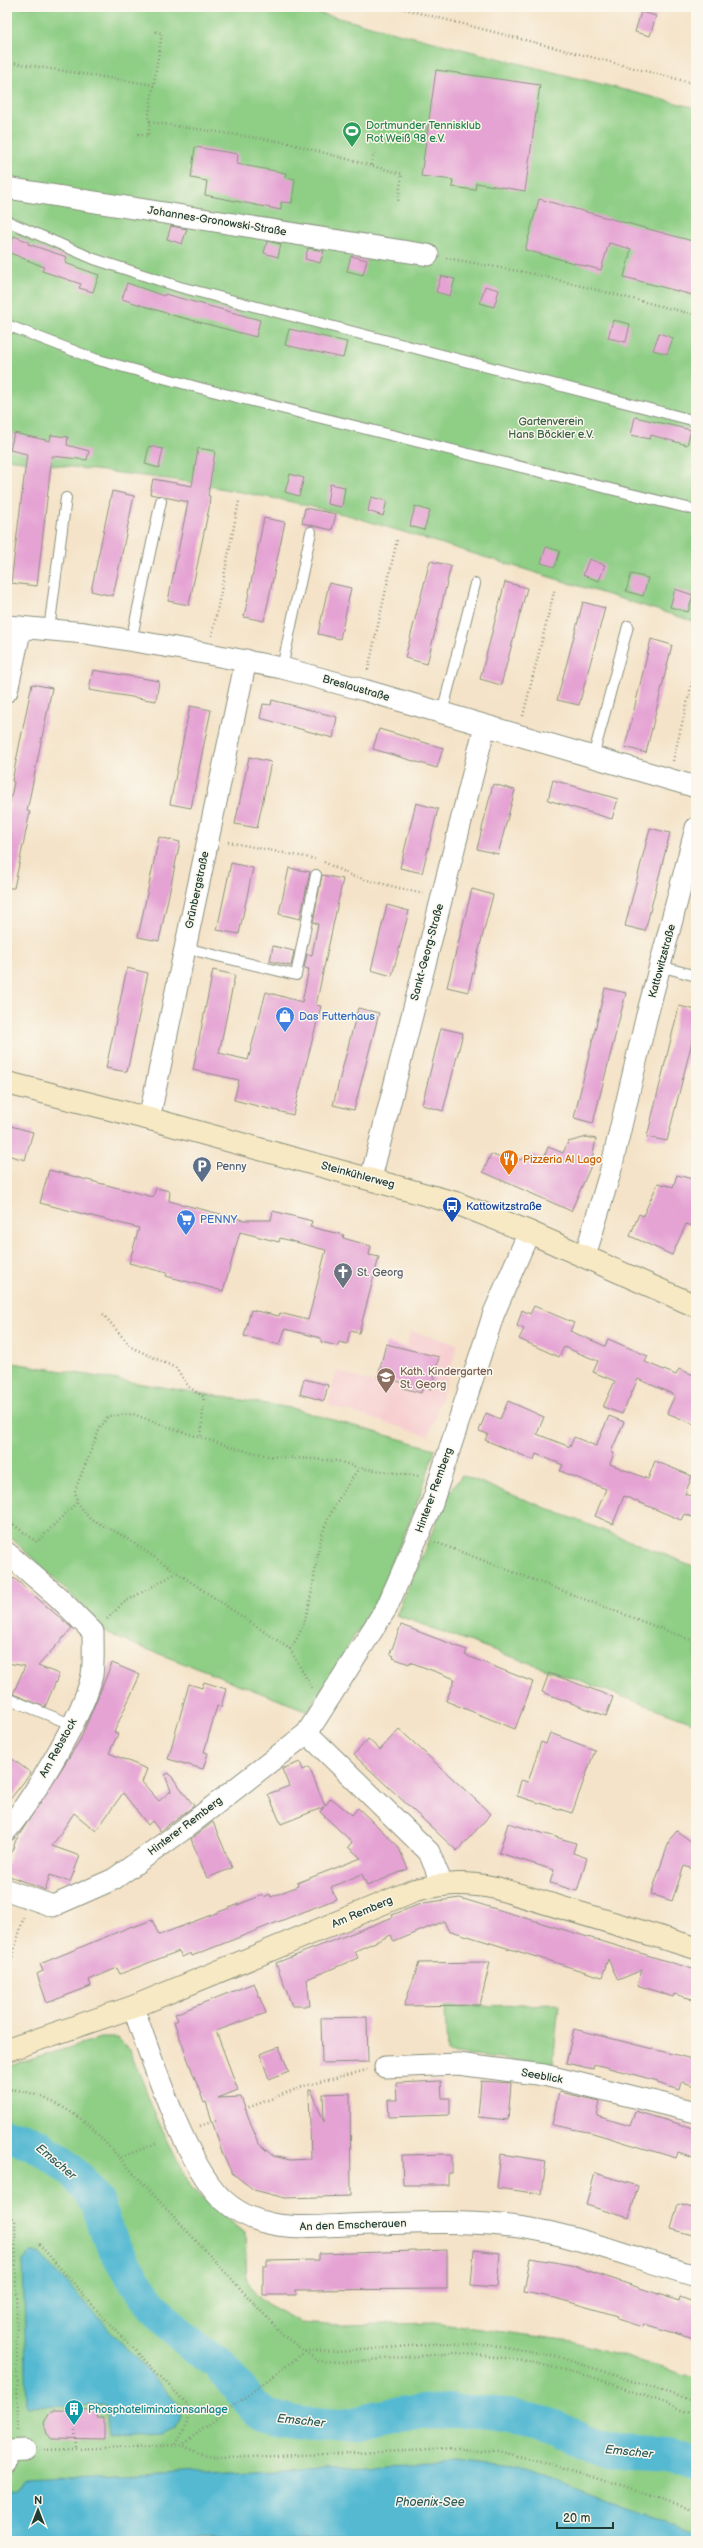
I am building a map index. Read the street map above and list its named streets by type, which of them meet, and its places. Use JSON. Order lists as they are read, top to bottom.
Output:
{
  "streets": {
    "street": [
      "Johannes-Gronowski-Straße",
      "Breslaustraße",
      "Grünbergstraße",
      "Sankt-Georg-Straße",
      "Kattowitzstraße",
      "Steinkühlerweg",
      "Hinterer Remberg",
      "Am Rebstock",
      "Am Remberg",
      "Seeblick",
      "An den Emscherauen"
    ]
  },
  "crossings": [
    ["Breslaustraße", "Grünbergstraße"],
    ["Breslaustraße", "Sankt-Georg-Straße"],
    ["Grünbergstraße", "Steinkühlerweg"],
    ["Sankt-Georg-Straße", "Steinkühlerweg"],
    ["Kattowitzstraße", "Steinkühlerweg"],
    ["Steinkühlerweg", "Hinterer Remberg"],
    ["Am Remberg", "An den Emscherauen"]
  ],
  "water": ["Emscher", "Phoenix-See"],
  "parks": ["Gartenverein Hans Böckler e.V."],
  "places": {
    "sports": ["Dortmunder Tennisklub Rot Weiß 98 e.V."],
    "shop": ["Das Futterhaus"],
    "restaurant": ["Pizzeria Al Lago"],
    "parking": ["Penny"],
    "bus stop": ["Kattowitzstraße"],
    "supermarket": ["PENNY"],
    "church": ["St. Georg"],
    "school or university": ["Kath. Kindergarten St. Georg"],
    "building": ["Phosphateliminationsanlage"]
  },
  "scale_bar": "20 m",
  "north": "top"
}
